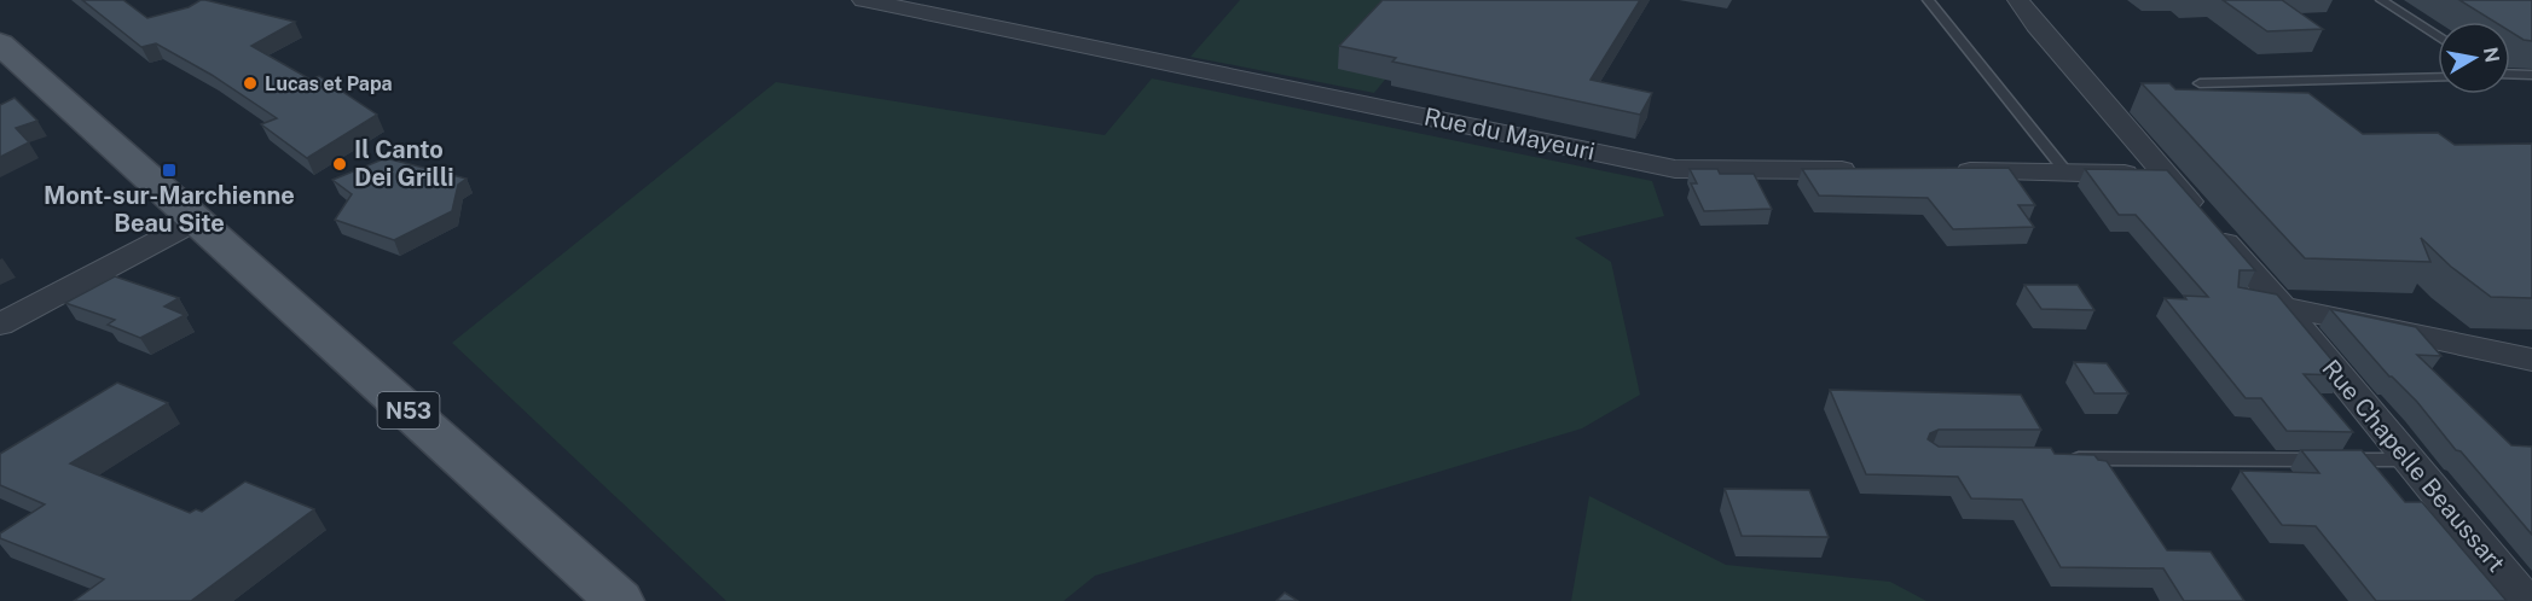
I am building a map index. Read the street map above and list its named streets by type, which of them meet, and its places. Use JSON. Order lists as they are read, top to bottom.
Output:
{
  "streets": {
    "main road": ["N53"],
    "street": ["Rue du Mayeuri", "Rue Chapelle Beaussart"]
  },
  "places": {
    "other": ["Lucas et Papa", "Il Canto Dei Grilli"],
    "transit": ["Mont-sur-Marchienne Beau Site"]
  },
  "north": "right"
}
